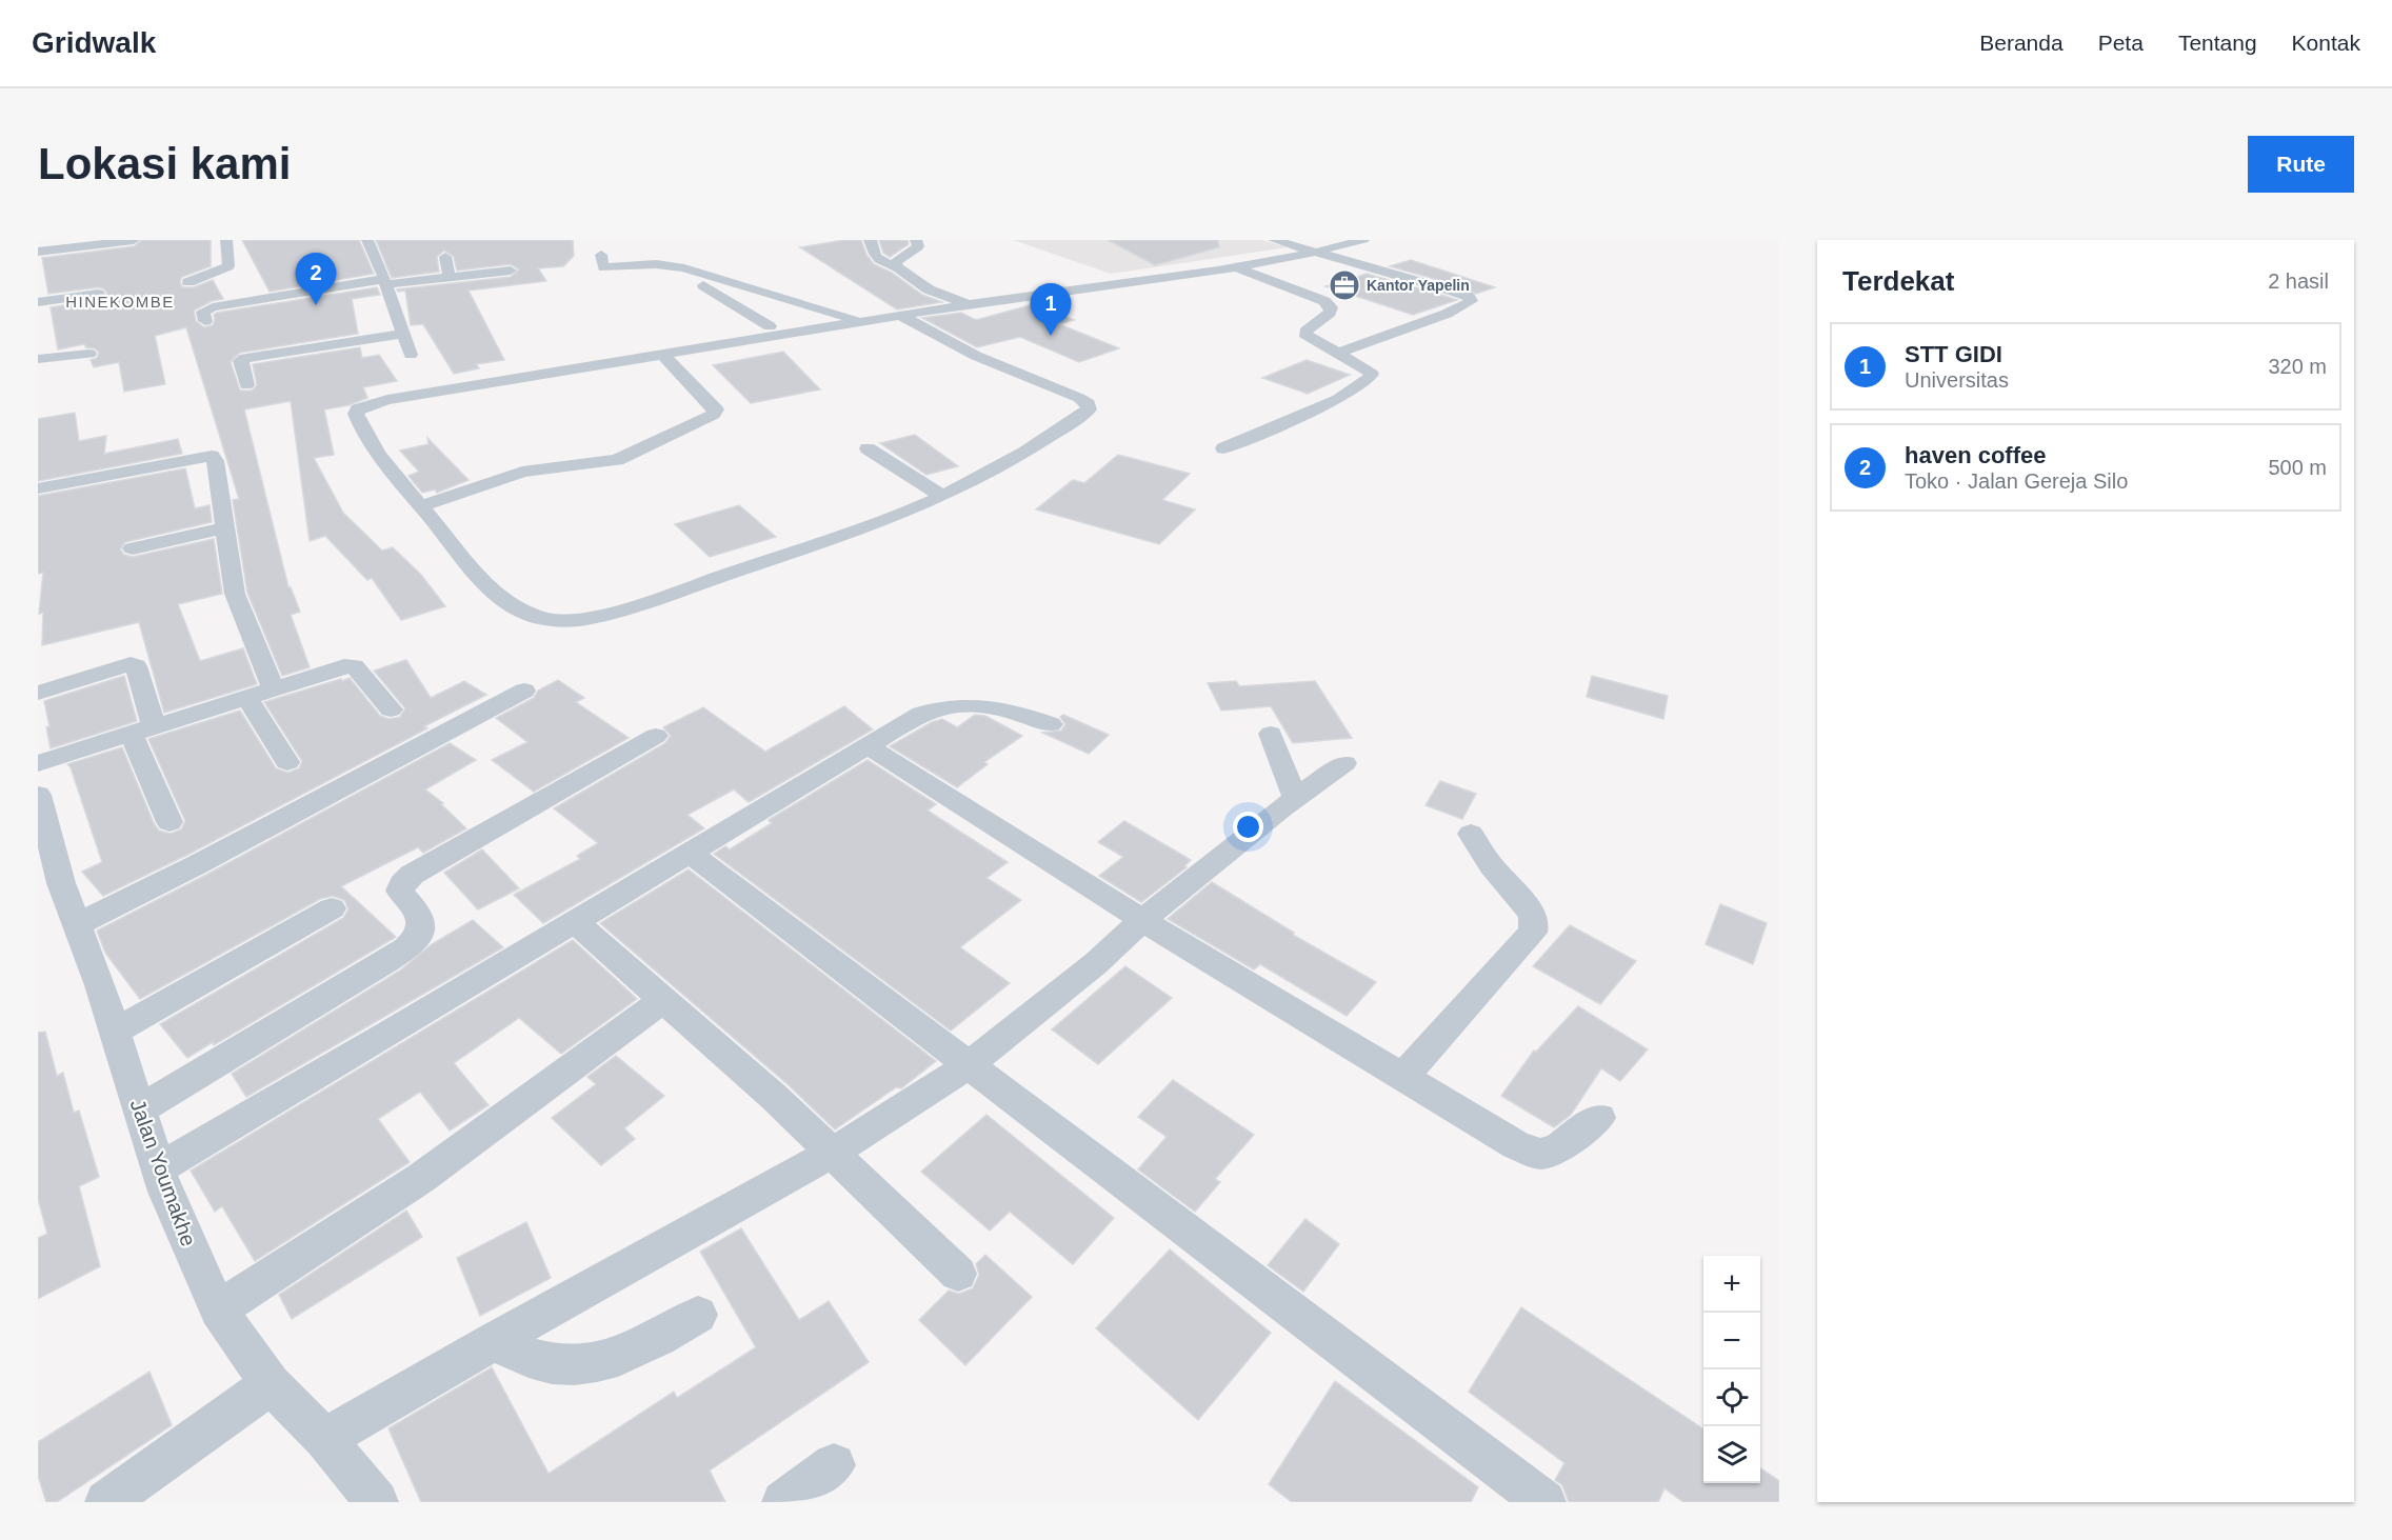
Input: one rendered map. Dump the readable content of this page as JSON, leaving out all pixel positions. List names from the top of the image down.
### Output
{
  "streets": {
    "street": ["Jalan Youmakhe"]
  },
  "districts": ["HINEKOMBE"],
  "places": {
    "office": ["Kantor Yapelin"]
  },
  "page": {
    "header": "Gridwalk",
    "nav": [
      "Beranda",
      "Peta",
      "Tentang",
      "Kontak"
    ],
    "buttons": "Rute",
    "title": "Lokasi kami",
    "heading": ["Terdekat", "2 hasil"],
    "pins": ["2", "1"],
    "list": [
      {
        "mark": "1",
        "name": "STT GIDI",
        "note": "Universitas",
        "value": "320 m"
      },
      {
        "mark": "2",
        "name": "haven coffee",
        "note": "Toko · Jalan Gereja Silo",
        "value": "500 m"
      }
    ],
    "map_buttons": ["+", "−"]
  }
}
